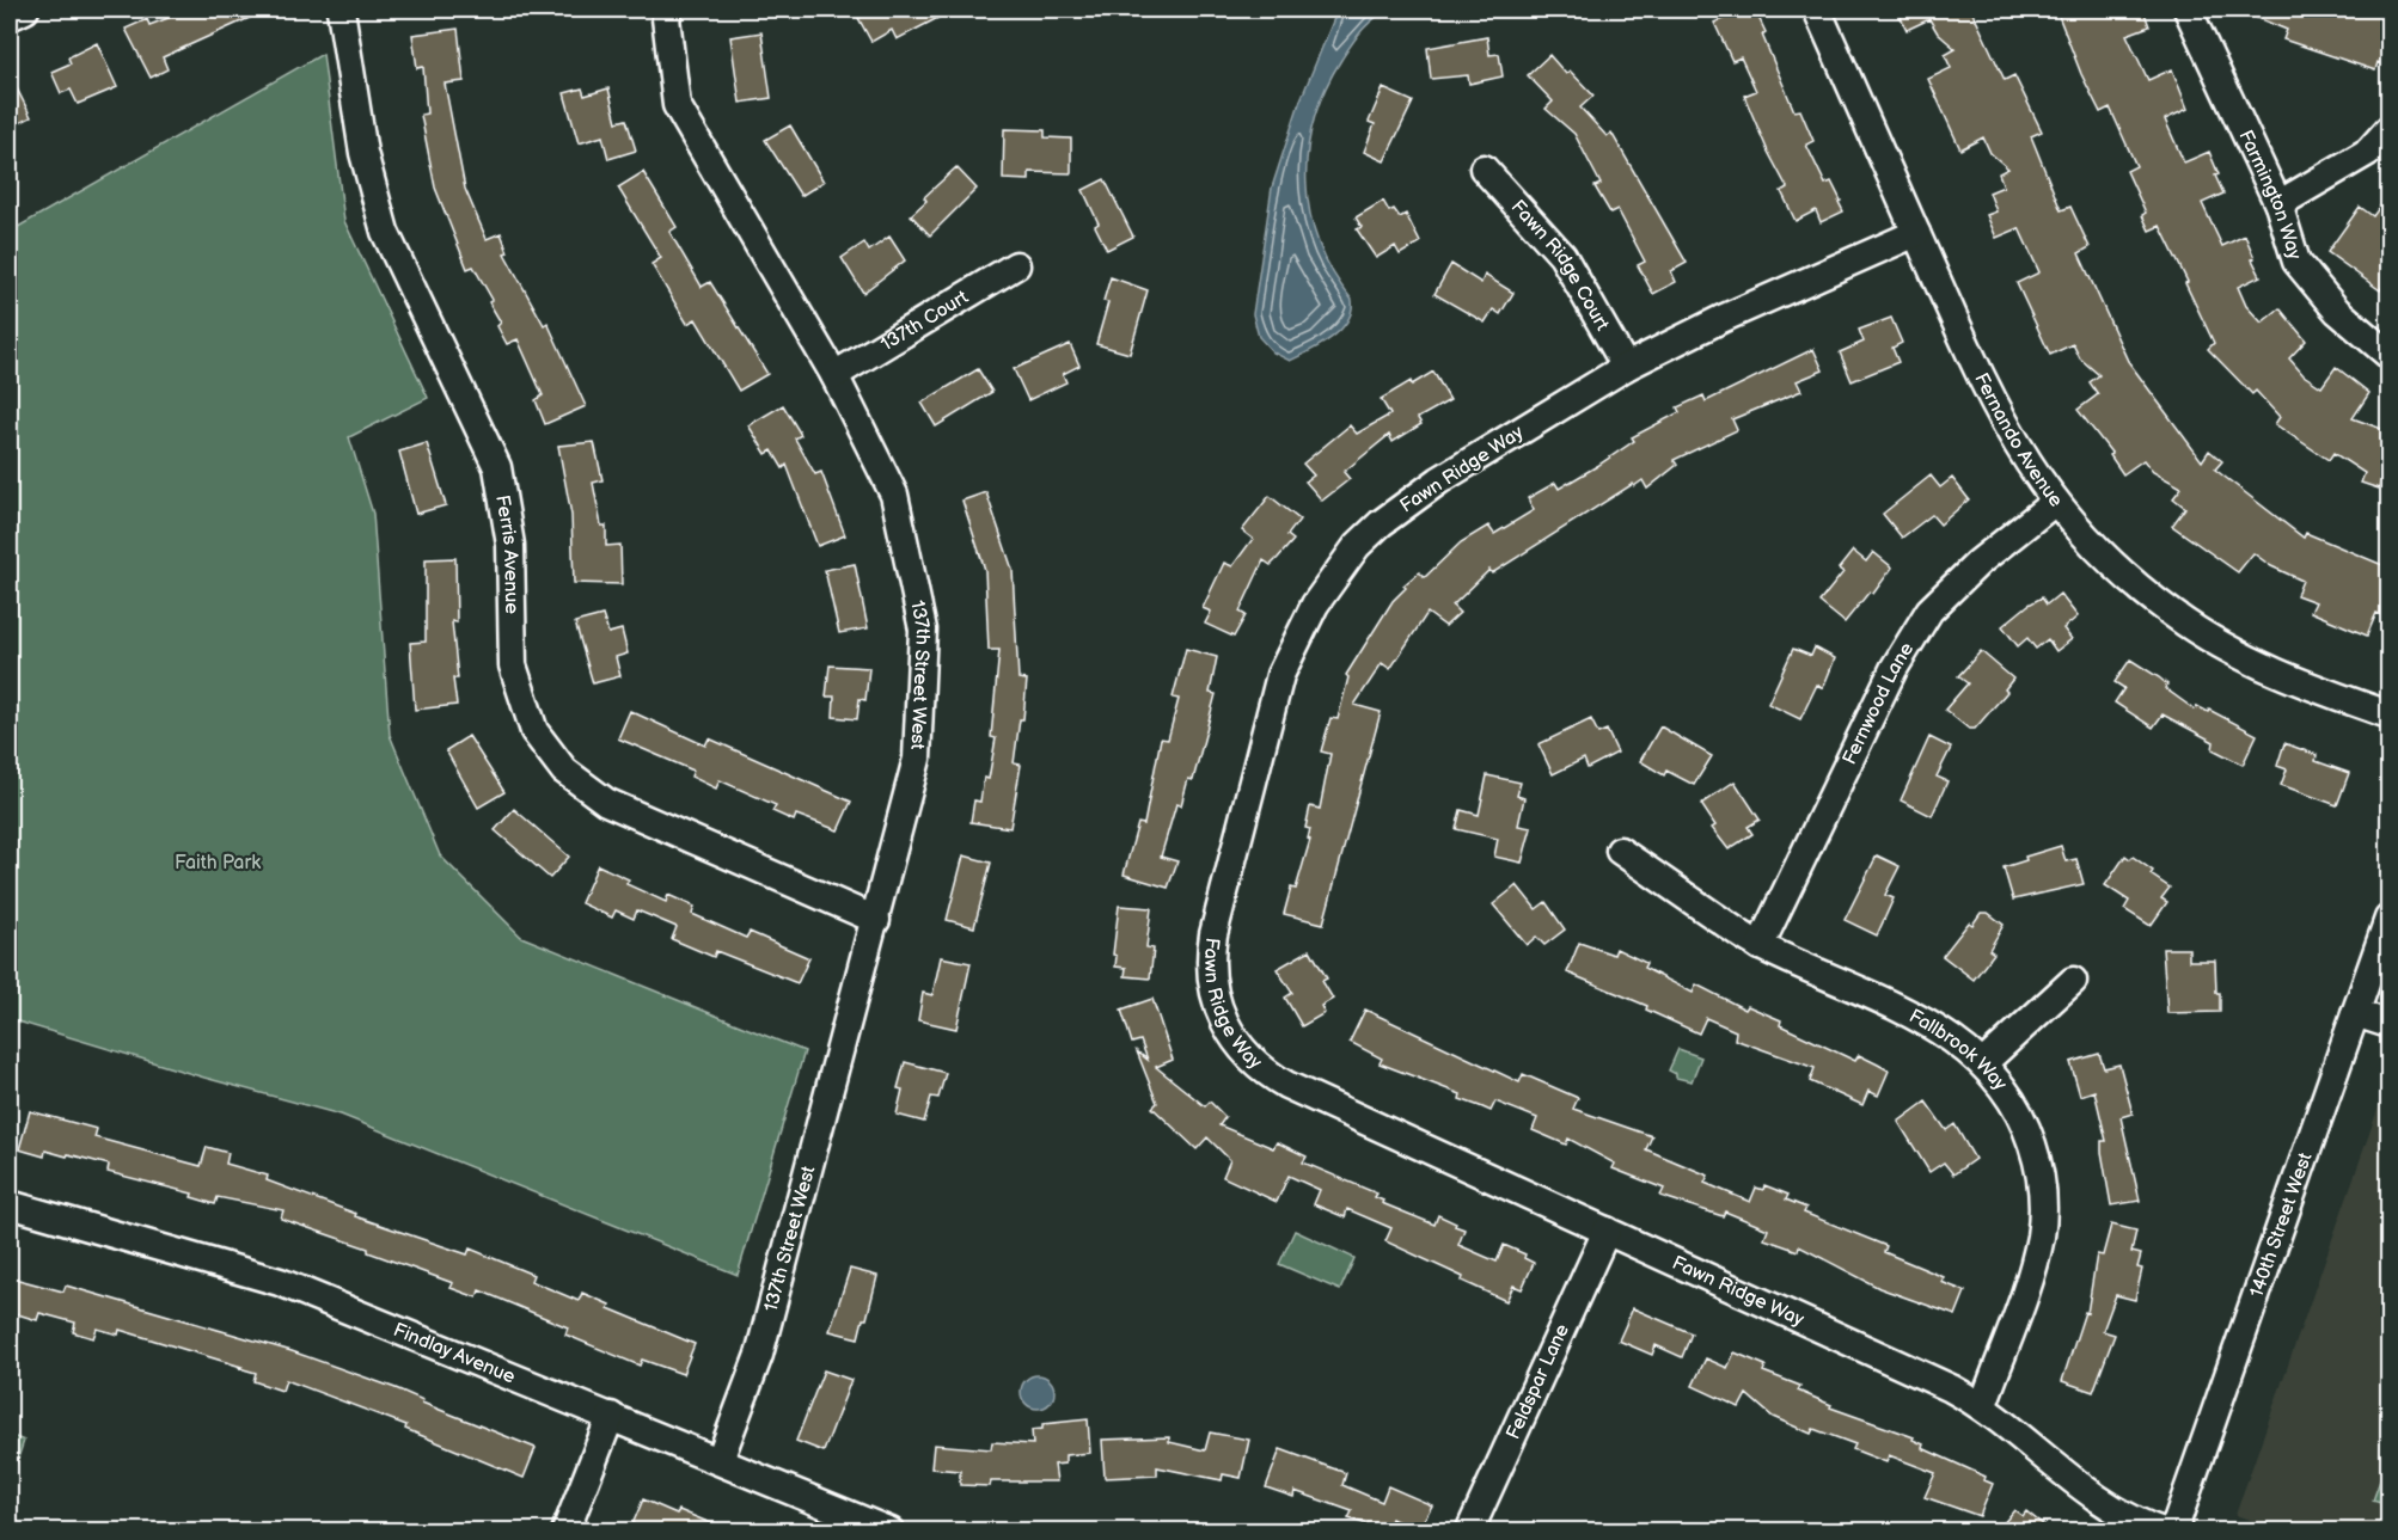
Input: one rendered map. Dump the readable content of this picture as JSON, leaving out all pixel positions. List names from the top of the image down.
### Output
{
  "streets": {
    "street": [
      "Farmington Way",
      "Fawn Ridge Court",
      "137th Court",
      "Fernando Avenue",
      "Fawn Ridge Way",
      "Ferris Avenue",
      "137th Street West",
      "Fernwood Lane",
      "Fallbrook Way",
      "140th Street West",
      "Findlay Avenue",
      "Feldspar Lane"
    ]
  },
  "crossings": [
    ["Fawn Ridge Court", "Fawn Ridge Way"],
    ["137th Court", "137th Street West"],
    ["Fernando Avenue", "Fawn Ridge Way"],
    ["Fernando Avenue", "Fernwood Lane"],
    ["Fawn Ridge Way", "Fallbrook Way"],
    ["Fawn Ridge Way", "Feldspar Lane"],
    ["Ferris Avenue", "137th Street West"],
    ["137th Street West", "Findlay Avenue"],
    ["Fernwood Lane", "Fallbrook Way"]
  ],
  "parks": ["Faith Park"]
}
